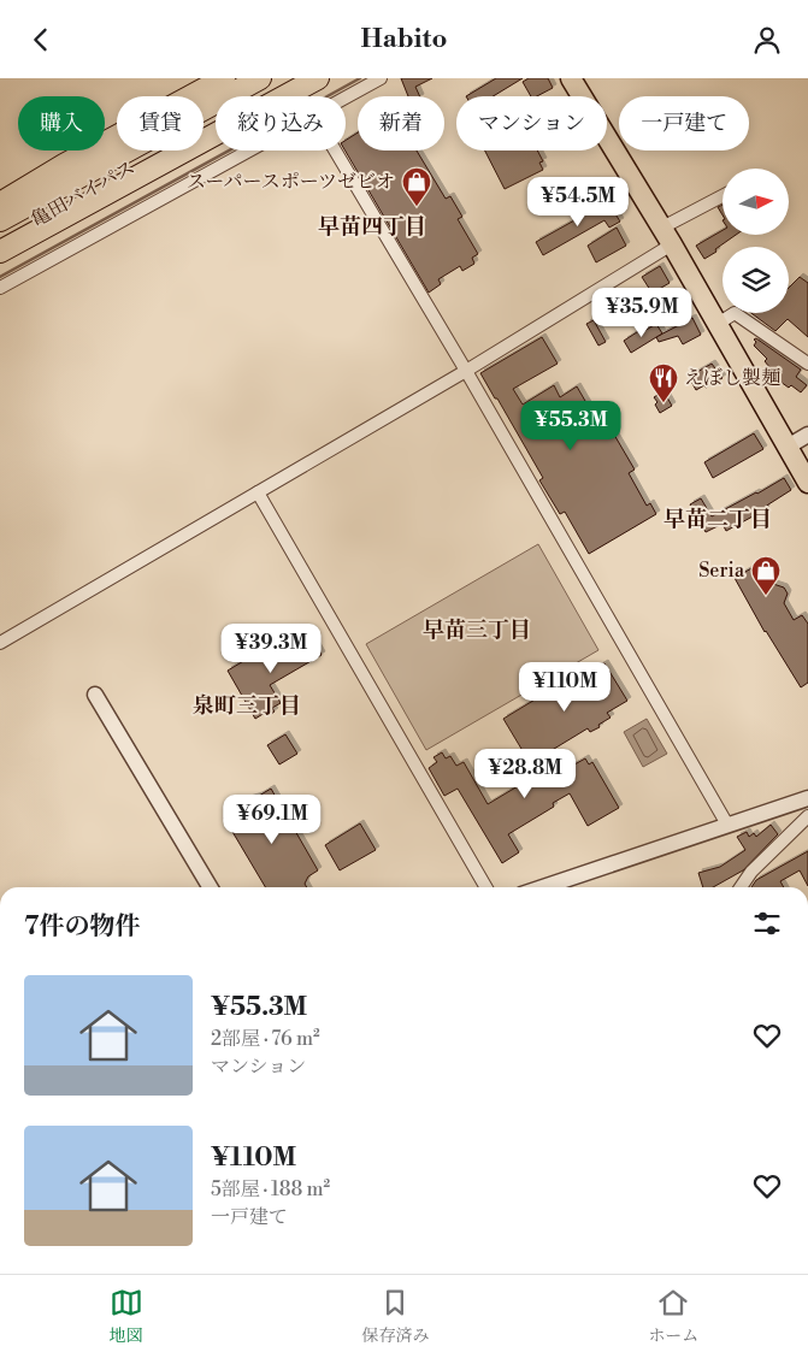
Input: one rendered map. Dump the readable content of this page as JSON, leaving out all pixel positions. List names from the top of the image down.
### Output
{
  "streets": {
    "highway": ["亀田バイパス"]
  },
  "districts": [
    "早苗四丁目",
    "早苗二丁目",
    "早苗三丁目",
    "泉町三丁目"
  ],
  "places": {
    "shop": ["スーパースポーツゼビオ", "Seria"],
    "restaurant": ["えぼし製麺"]
  },
  "north": "right",
  "page": {
    "header": "Habito",
    "chip": [
      "購入",
      "賃貸",
      "絞り込み",
      "新着",
      "マンション",
      "一戸建て"
    ],
    "price": [
      "¥54.5M",
      "¥35.9M",
      "¥55.3M",
      "¥39.3M",
      "¥110M",
      "¥28.8M",
      "¥69.1M"
    ],
    "heading": "7件の物件",
    "list": [
      {
        "name": "¥55.3M",
        "note": "2部屋 · 76 m² · マンション"
      },
      {
        "name": "¥110M",
        "note": "5部屋 · 188 m² · 一戸建て"
      }
    ],
    "tabs": ["地図", "保存済み", "ホーム"]
  }
}
